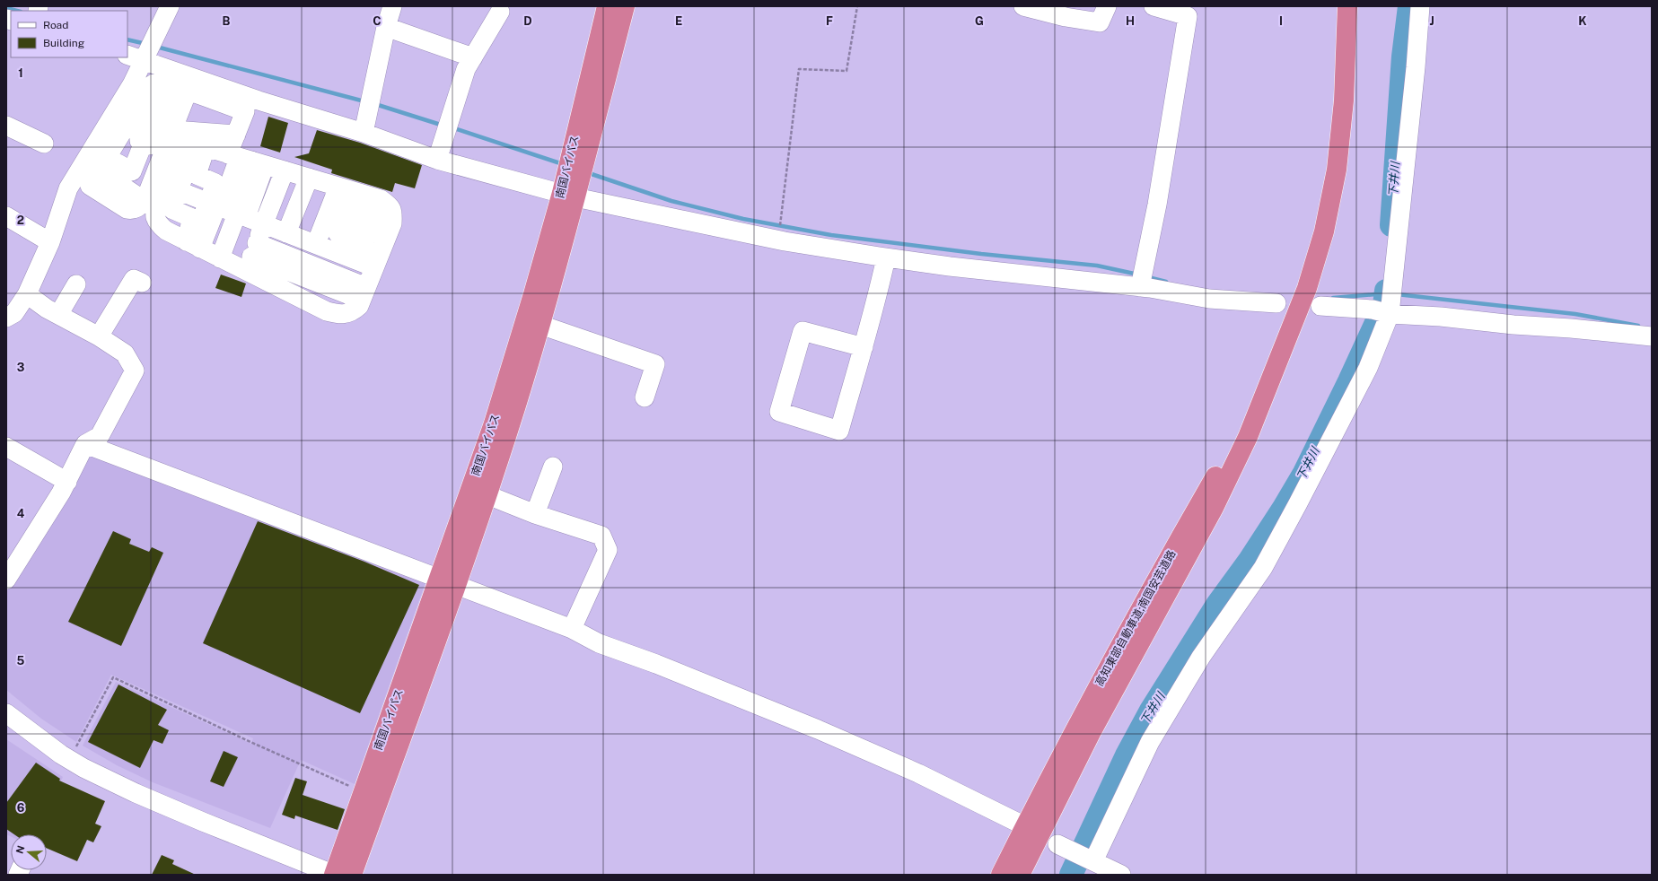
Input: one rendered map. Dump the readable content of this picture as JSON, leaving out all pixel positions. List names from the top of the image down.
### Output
{
  "streets": {
    "highway": ["南国バイパス", "高知東部自動車道;南国安芸道路"]
  },
  "water": ["下井川"],
  "legend": ["Road", "Building"],
  "north": "left",
  "grid": {
    "columns": [
      "B",
      "C",
      "D",
      "E",
      "F",
      "G",
      "H",
      "I",
      "J",
      "K"
    ],
    "rows": [
      "1",
      "2",
      "3",
      "4",
      "5",
      "6"
    ]
  }
}
